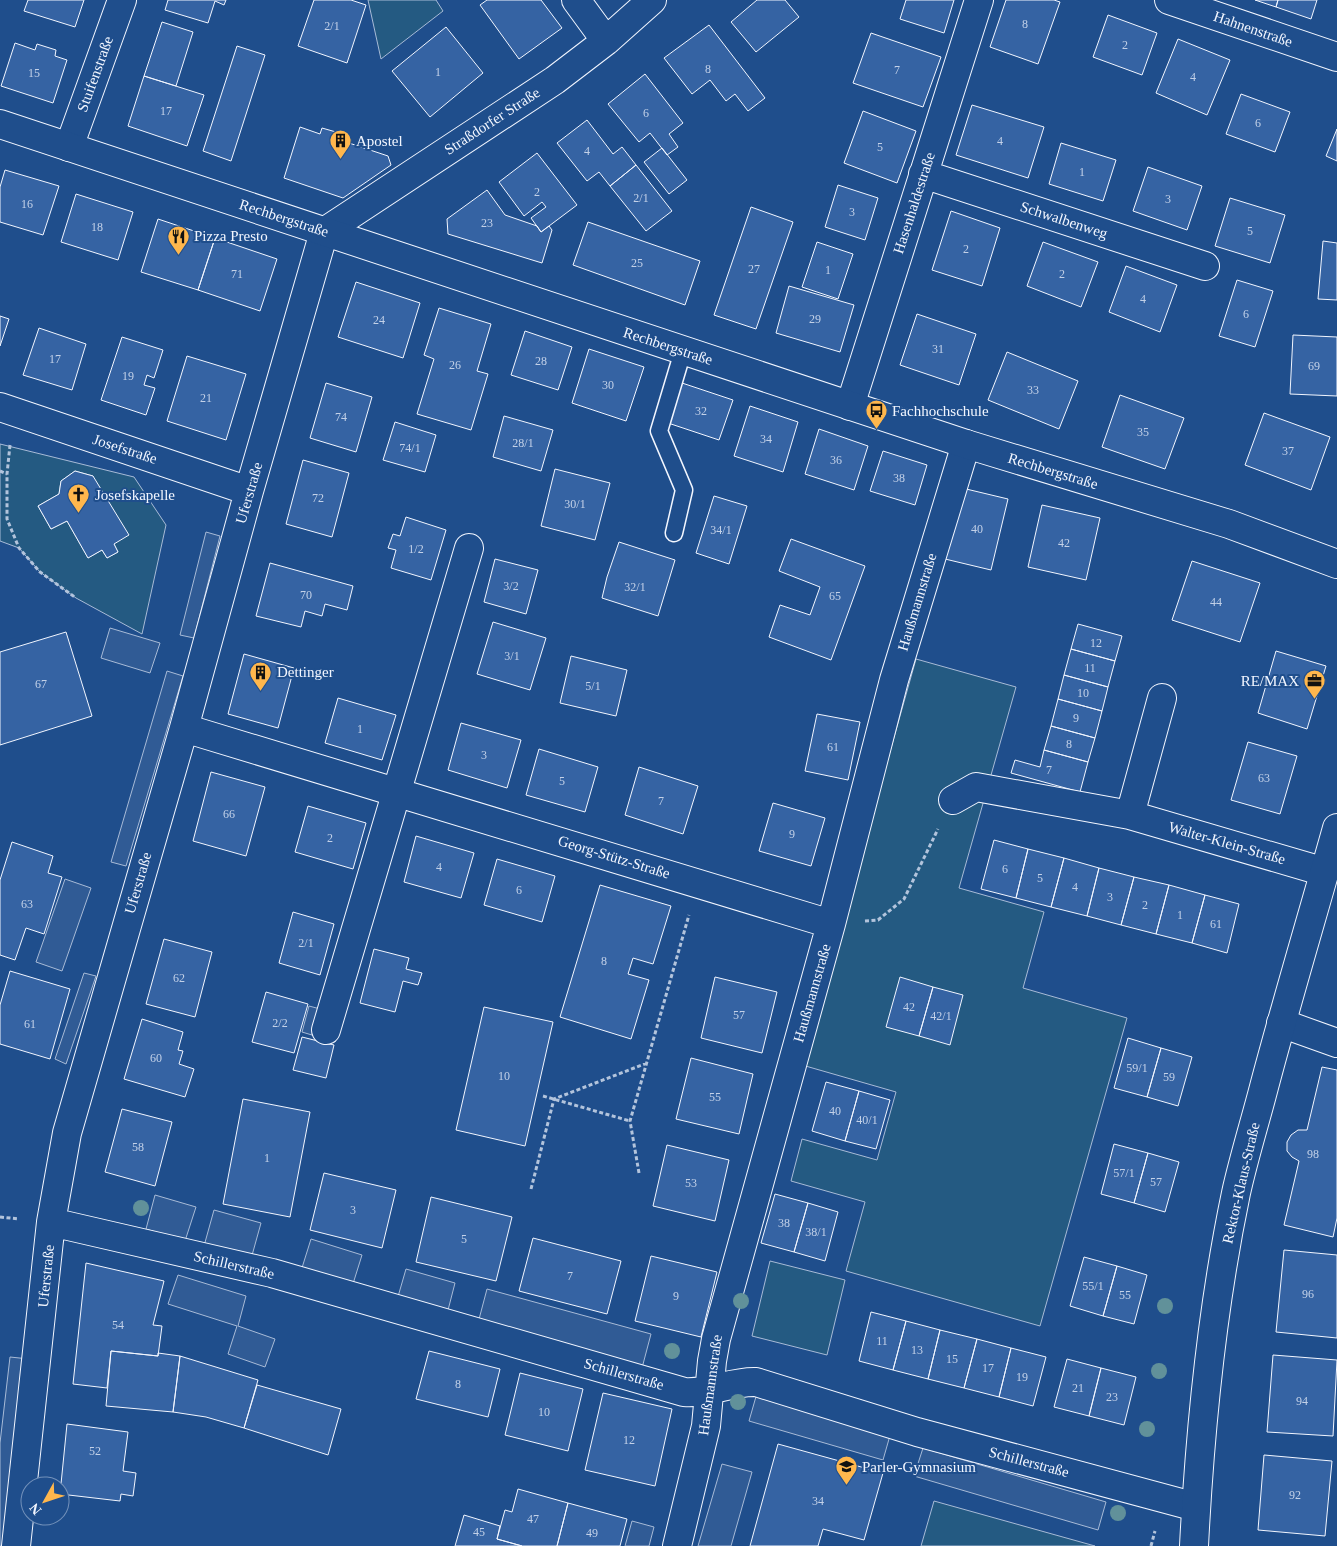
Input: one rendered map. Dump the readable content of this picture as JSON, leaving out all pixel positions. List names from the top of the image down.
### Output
{
  "streets": {
    "street": [
      "Hahnenstraße",
      "Stuifenstraße",
      "Straßdorfer Straße",
      "Hasenhaldestraße",
      "Rechbergstraße",
      "Schwalbenweg",
      "Josefstraße",
      "Uferstraße",
      "Haußmannstraße",
      "Walter-Klein-Straße",
      "Georg-Stütz-Straße",
      "Rektor-Klaus-Straße",
      "Schillerstraße"
    ]
  },
  "crossings": [
    ["Stuifenstraße", "Rechbergstraße"],
    ["Straßdorfer Straße", "Rechbergstraße"],
    ["Straßdorfer Straße", "Uferstraße"],
    ["Hasenhaldestraße", "Rechbergstraße"],
    ["Hasenhaldestraße", "Schwalbenweg"],
    ["Rechbergstraße", "Uferstraße"],
    ["Rechbergstraße", "Haußmannstraße"],
    ["Josefstraße", "Uferstraße"],
    ["Uferstraße", "Georg-Stütz-Straße"],
    ["Uferstraße", "Schillerstraße"],
    ["Haußmannstraße", "Georg-Stütz-Straße"],
    ["Haußmannstraße", "Schillerstraße"],
    ["Walter-Klein-Straße", "Rektor-Klaus-Straße"],
    ["Rektor-Klaus-Straße", "Schillerstraße"]
  ],
  "places": {
    "building": ["Apostel", "Dettinger"],
    "restaurant": ["Pizza Presto"],
    "bus stop": ["Fachhochschule"],
    "church": ["Josefskapelle"],
    "office": ["RE/MAX"],
    "school or university": ["Parler-Gymnasium"]
  },
  "house_numbers": [
    "8",
    "2/1",
    "2",
    "8",
    "7",
    "1",
    "15",
    "4",
    "17",
    "6",
    "6",
    "4",
    "5",
    "4",
    "1",
    "2",
    "2/1",
    "3",
    "16",
    "3",
    "23",
    "18",
    "5",
    "2",
    "25",
    "27",
    "1",
    "71",
    "2",
    "4",
    "6",
    "29",
    "24",
    "31",
    "17",
    "28",
    "26",
    "69",
    "19",
    "30",
    "33",
    "21",
    "32",
    "74",
    "35",
    "34",
    "28/1",
    "74/1",
    "37",
    "36",
    "38",
    "72",
    "30/1",
    "40",
    "34/1",
    "42",
    "1/2",
    "3/2",
    "32/1",
    "70",
    "65",
    "44",
    "12",
    "3/1",
    "11",
    "67",
    "5/1",
    "10",
    "9",
    "1",
    "8",
    "61",
    "3",
    "7",
    "63",
    "5",
    "7",
    "66",
    "9",
    "2",
    "4",
    "6",
    "5",
    "4",
    "6",
    "3",
    "63",
    "2",
    "1",
    "61",
    "2/1",
    "8",
    "62",
    "42",
    "57",
    "42/1",
    "2/2",
    "61",
    "60",
    "59/1",
    "10",
    "59",
    "55",
    "40",
    "40/1",
    "58",
    "98",
    "1",
    "57/1",
    "57",
    "53",
    "3",
    "38",
    "38/1",
    "5",
    "7",
    "55/1",
    "96",
    "55",
    "9",
    "54",
    "11",
    "13",
    "15",
    "17",
    "19",
    "8",
    "21",
    "23",
    "94",
    "10",
    "12",
    "52",
    "92",
    "34",
    "47",
    "45",
    "49"
  ],
  "north": "bottom left"
}
